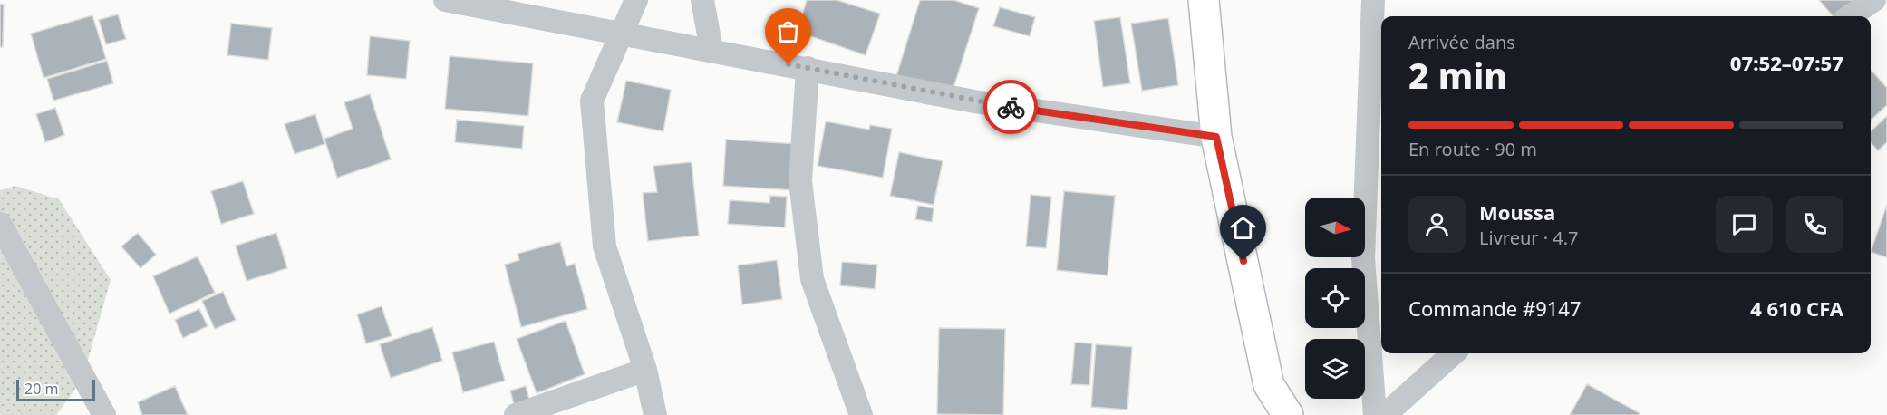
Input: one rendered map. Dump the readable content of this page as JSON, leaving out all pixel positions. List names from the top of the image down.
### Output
{
  "scale_bar": "20 m",
  "north": "right",
  "page": {
    "heading": ["2 min", "Arrivée dans", "07:52–07:57"],
    "panel": [
      "Moussa",
      "Livreur · 4.7",
      "Commande #9147",
      "4 610 CFA"
    ],
    "bar": "En route · 90 m",
    "scale": "20 m"
  }
}
